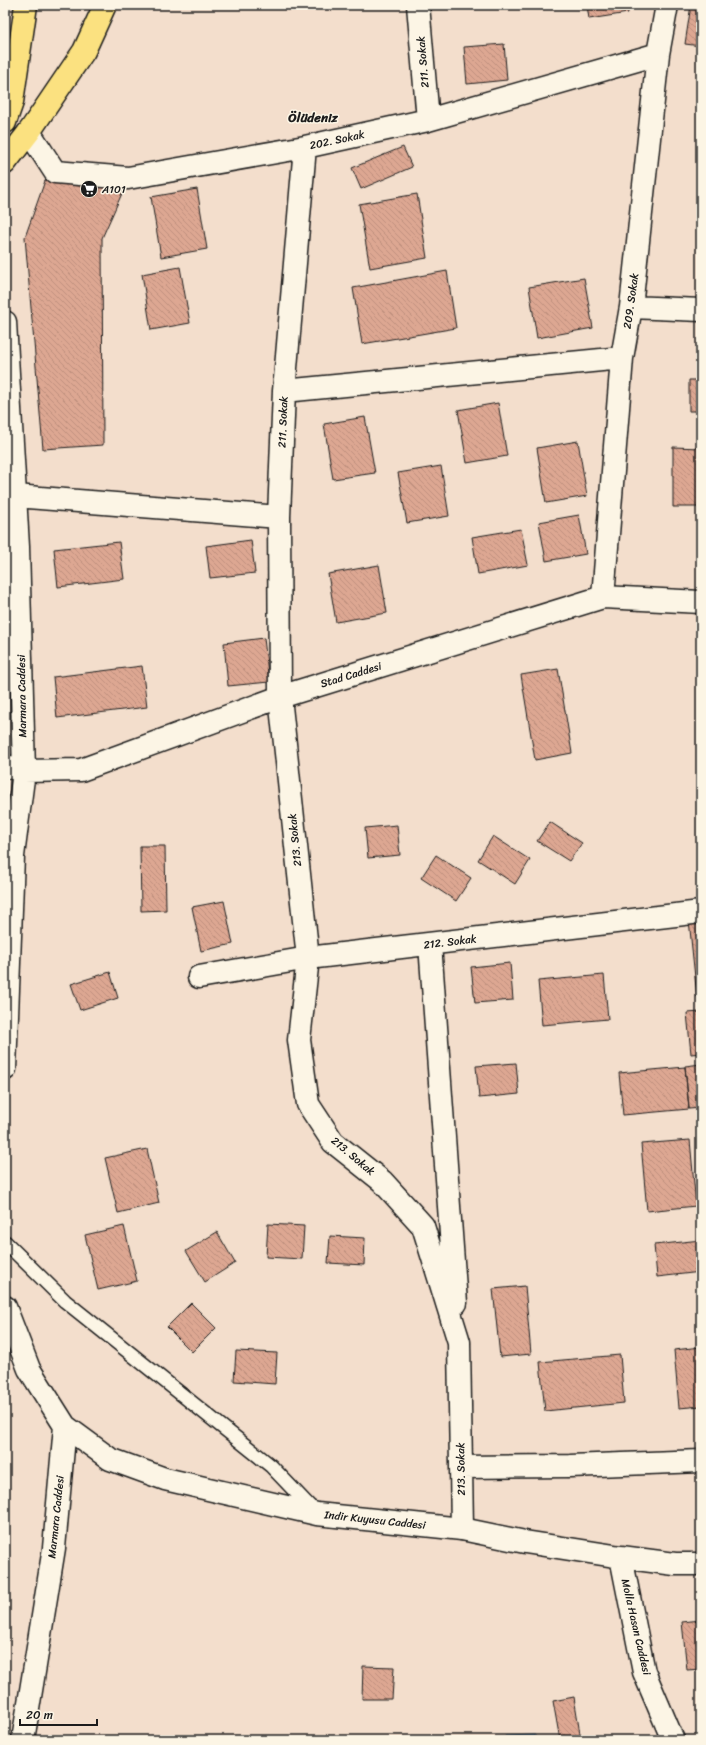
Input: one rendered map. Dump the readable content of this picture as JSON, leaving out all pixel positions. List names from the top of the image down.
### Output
{
  "streets": {
    "street": [
      "211. Sokak",
      "202. Sokak",
      "209. Sokak",
      "Stad Caddesi",
      "Marmara Caddesi",
      "213. Sokak",
      "212. Sokak",
      "Indir Kuyusu Caddesi",
      "Molla Hasan Caddesi"
    ]
  },
  "crossings": [
    ["211. Sokak", "202. Sokak"],
    ["211. Sokak", "Stad Caddesi"],
    ["211. Sokak", "213. Sokak"],
    ["202. Sokak", "209. Sokak"],
    ["209. Sokak", "Stad Caddesi"],
    ["Stad Caddesi", "Marmara Caddesi"],
    ["Stad Caddesi", "213. Sokak"],
    ["Marmara Caddesi", "Indir Kuyusu Caddesi"],
    ["213. Sokak", "212. Sokak"],
    ["213. Sokak", "Indir Kuyusu Caddesi"],
    ["Indir Kuyusu Caddesi", "Molla Hasan Caddesi"]
  ],
  "districts": ["Ölüdeniz"],
  "places": {
    "supermarket": ["A101"]
  },
  "scale_bar": "20 m"
}
